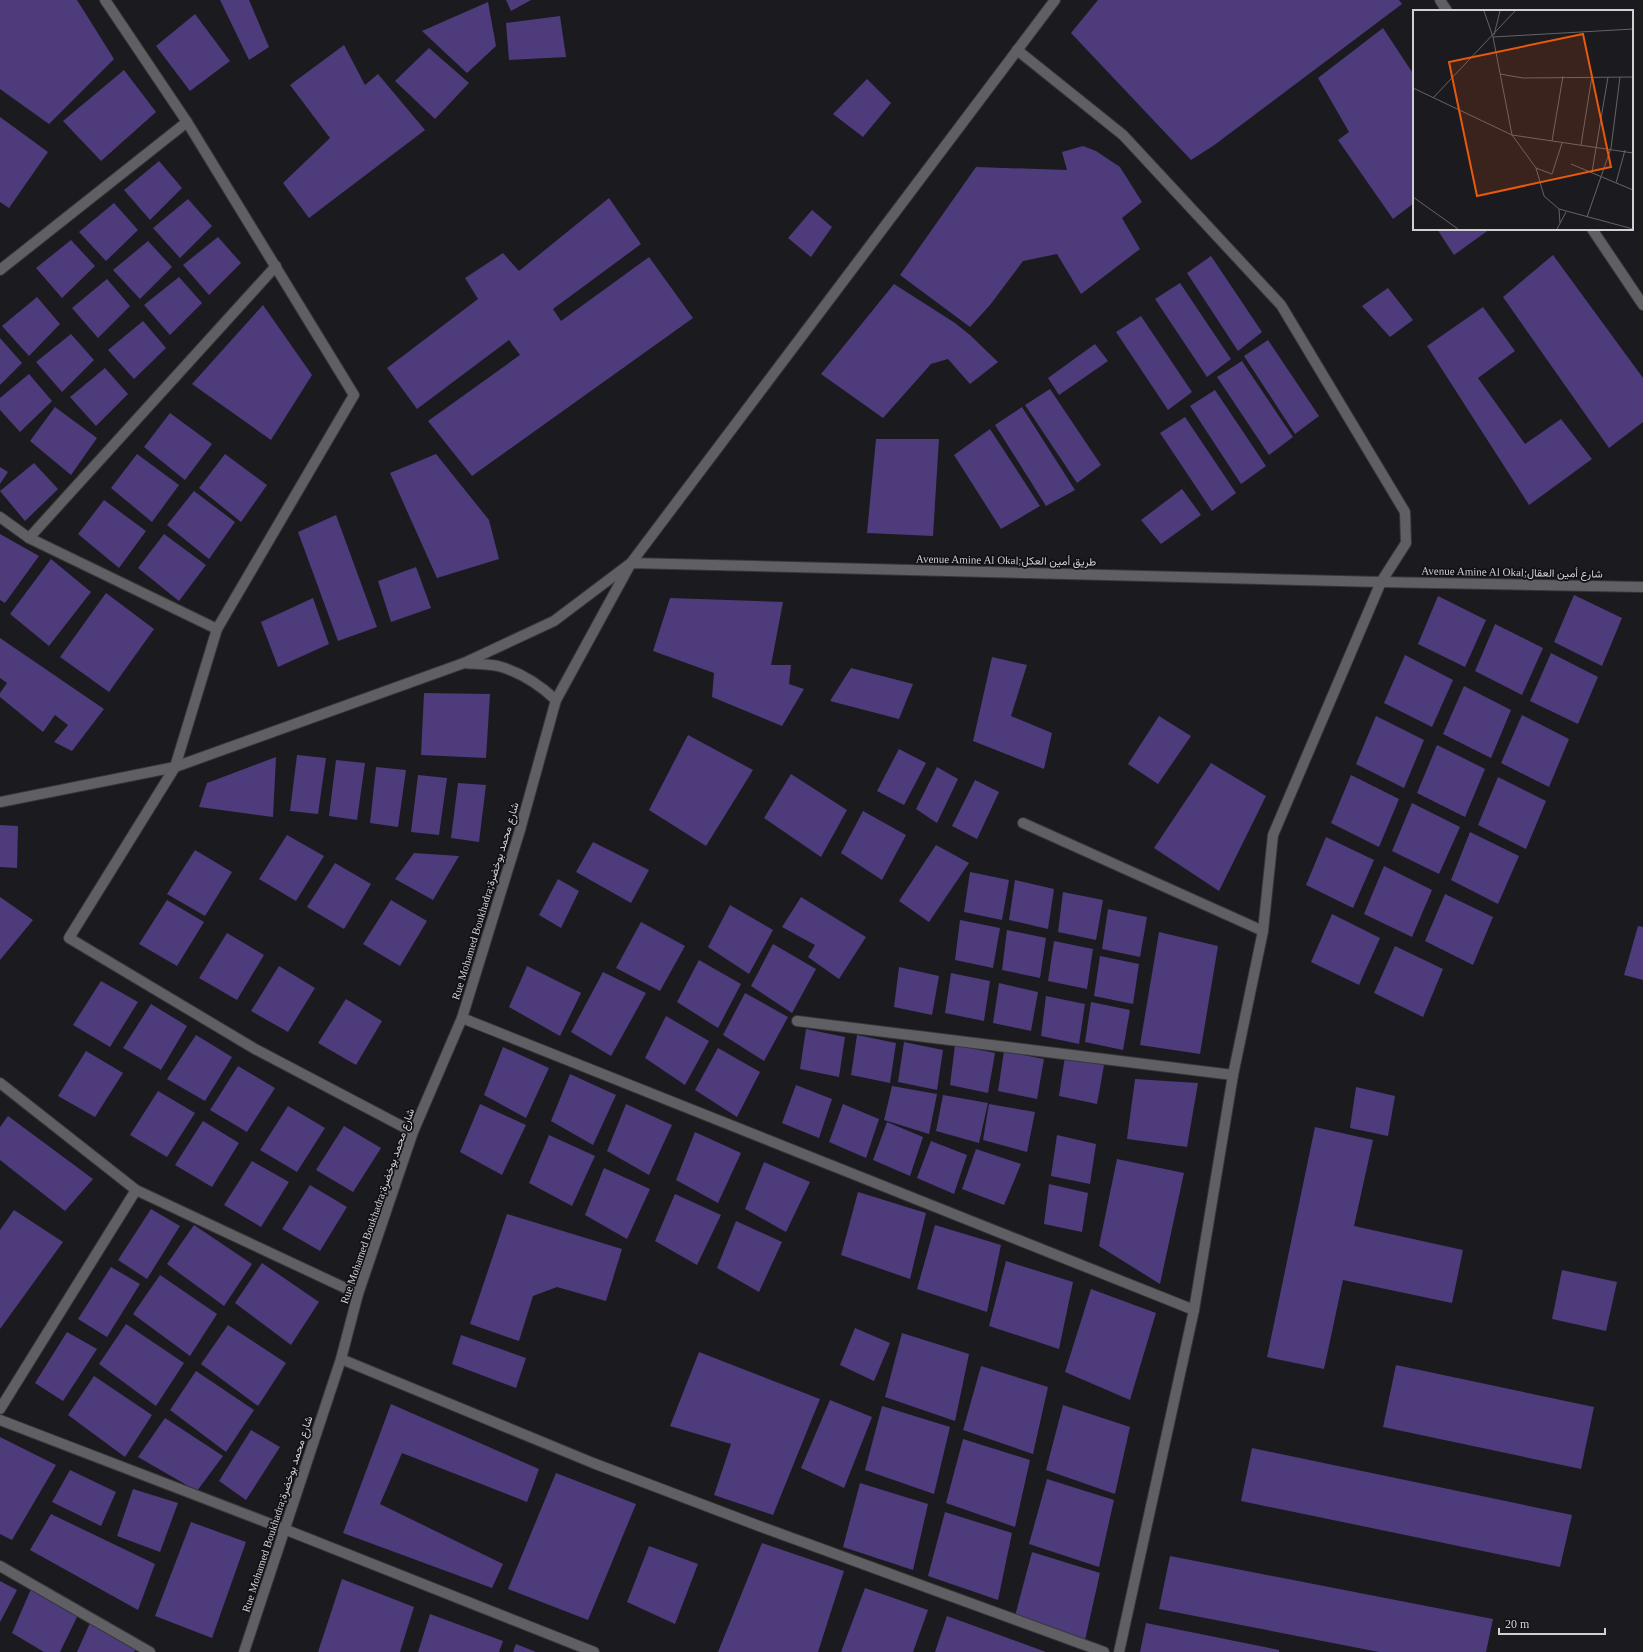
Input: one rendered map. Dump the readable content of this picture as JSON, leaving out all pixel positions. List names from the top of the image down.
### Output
{
  "streets": {
    "street": ["Avenue Amine Al Okal;طريق أمين العكل", "Avenue Amine Al Okal;شارع أمين العقال", "Rue Mohamed Boukhadra;شارع محمد بوخضرة"]
  },
  "crossings": [
    ["Avenue Amine Al Okal;طريق أمين العكل", "Avenue Amine Al Okal;شارع أمين العقال"],
    ["Avenue Amine Al Okal;طريق أمين العكل", "Rue Mohamed Boukhadra;شارع محمد بوخضرة"]
  ],
  "scale_bar": "20 m"
}
